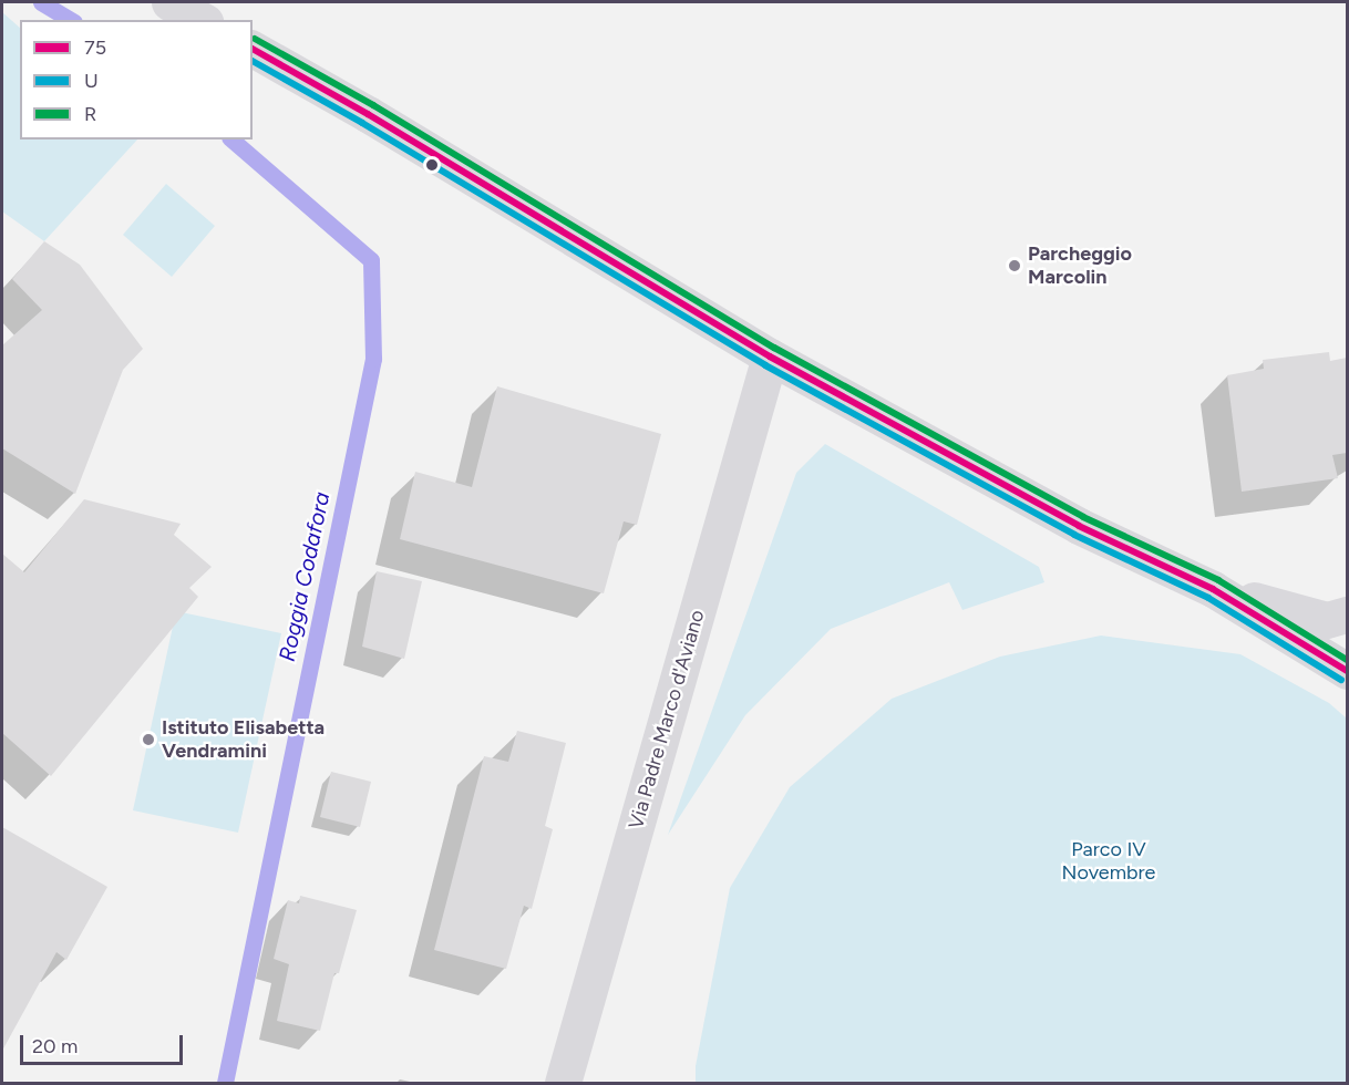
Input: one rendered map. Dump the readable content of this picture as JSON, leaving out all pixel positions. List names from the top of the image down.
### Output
{
  "streets": {
    "street": ["Via Padre Marco d'Aviano"]
  },
  "water": ["Roggia Codafora"],
  "parks": ["Parco IV Novembre"],
  "places": ["Parcheggio Marcolin", "Istituto Elisabetta Vendramini"],
  "lines": ["transit line R", "transit line 75", "transit line U"],
  "legend": ["75", "U", "R"],
  "scale_bar": "20 m"
}
